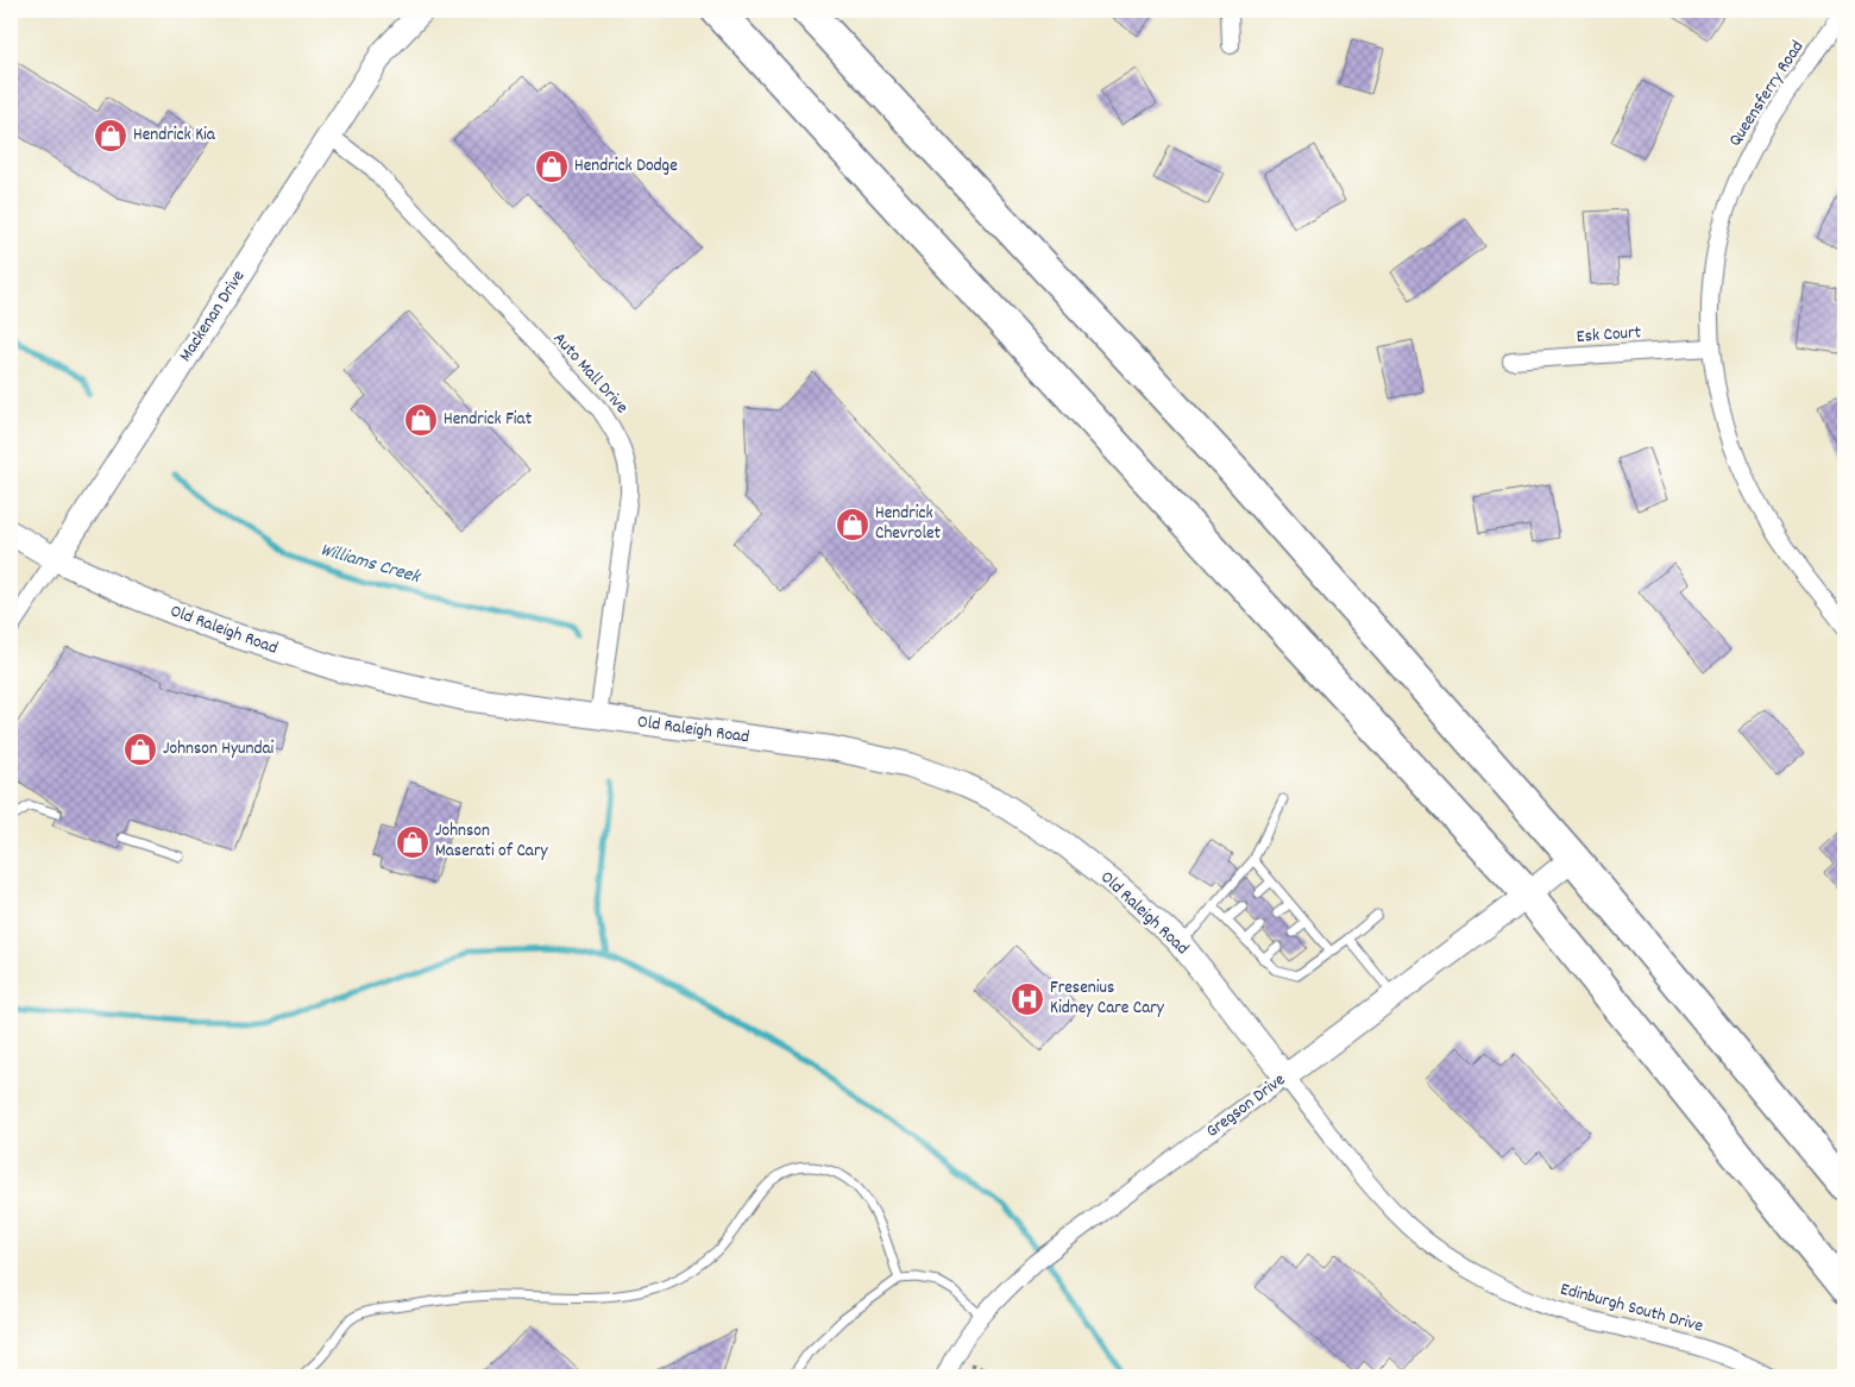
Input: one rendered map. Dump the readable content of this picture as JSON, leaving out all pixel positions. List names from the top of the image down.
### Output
{
  "streets": {
    "street": [
      "Queensferry Road",
      "Mackenan Drive",
      "Esk Court",
      "Auto Mall Drive",
      "Old Raleigh Road",
      "Gregson Drive",
      "Edinburgh South Drive"
    ]
  },
  "crossings": [
    ["Queensferry Road", "Esk Court"],
    ["Mackenan Drive", "Auto Mall Drive"],
    ["Mackenan Drive", "Old Raleigh Road"],
    ["Auto Mall Drive", "Old Raleigh Road"],
    ["Old Raleigh Road", "Gregson Drive"],
    ["Old Raleigh Road", "Edinburgh South Drive"],
    ["Gregson Drive", "Edinburgh South Drive"]
  ],
  "water": ["Williams Creek"],
  "places": {
    "shop": [
      "Hendrick Kia",
      "Hendrick Dodge",
      "Hendrick Fiat",
      "Hendrick Chevrolet",
      "Johnson Hyundai",
      "Johnson Maserati of Cary"
    ],
    "hospital": ["Fresenius Kidney Care Cary"]
  }
}
